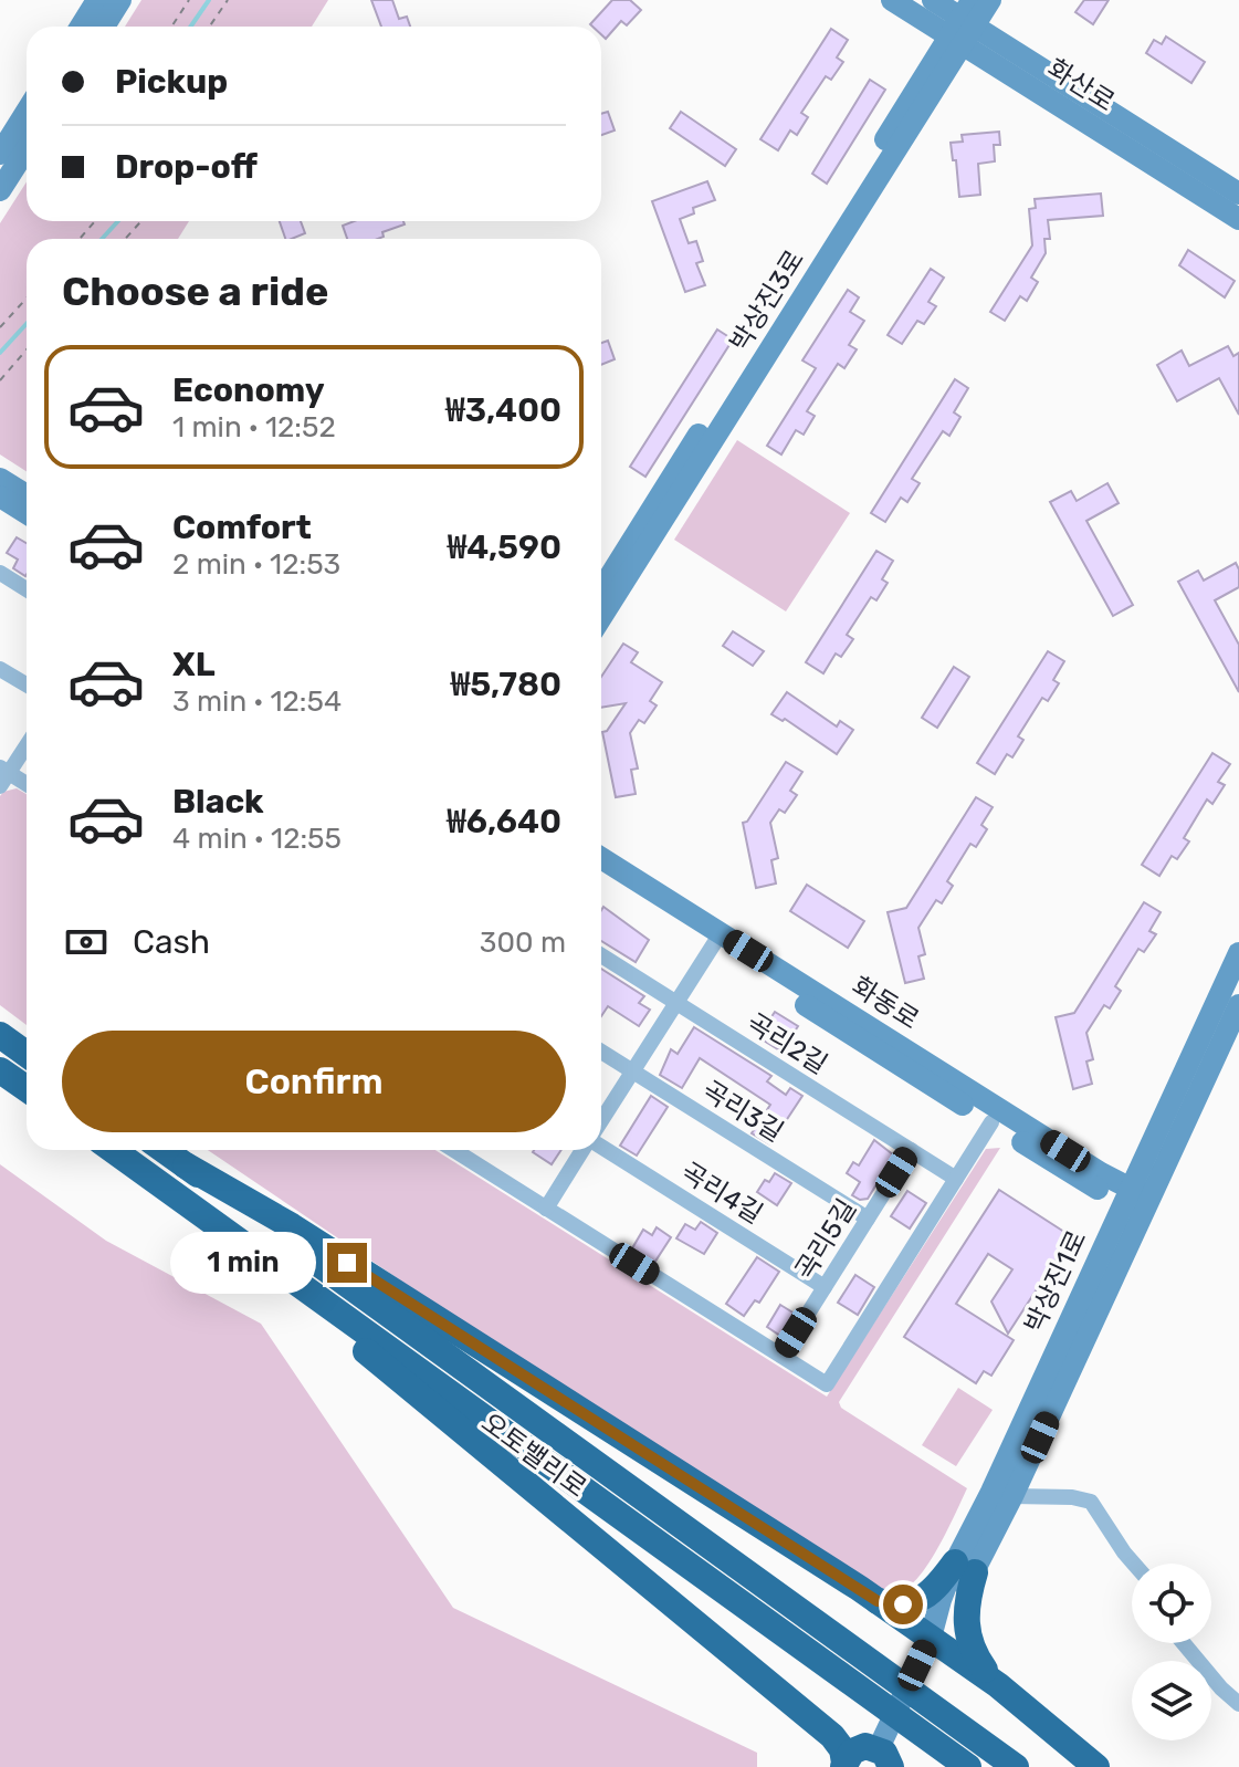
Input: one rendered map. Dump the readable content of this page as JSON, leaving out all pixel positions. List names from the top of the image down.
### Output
{
  "streets": {
    "highway": ["오토밸리로"],
    "street": [
      "화산로",
      "박상진3로",
      "화동로",
      "곡리2길",
      "곡리3길",
      "곡리4길",
      "곡리5길",
      "박상진1로"
    ]
  },
  "crossings": [
    ["화산로", "박상진3로"],
    ["화동로", "박상진1로"],
    ["곡리2길", "곡리5길"],
    ["곡리3길", "곡리5길"],
    ["곡리4길", "곡리5길"]
  ],
  "page": {
    "banner": ["Pickup", "Drop-off"],
    "heading": "Choose a ride",
    "list": [
      {
        "name": "Economy",
        "note": "1 min · 12:52",
        "value": "₩3,400"
      },
      {
        "name": "Comfort",
        "note": "2 min · 12:53",
        "value": "₩4,590"
      },
      {
        "name": "XL",
        "note": "3 min · 12:54",
        "value": "₩5,780"
      },
      {
        "name": "Black",
        "note": "4 min · 12:55",
        "value": "₩6,640"
      }
    ],
    "pay": ["Cash", "300 m"],
    "buttons": "Confirm",
    "bubble": "1 min"
  }
}
